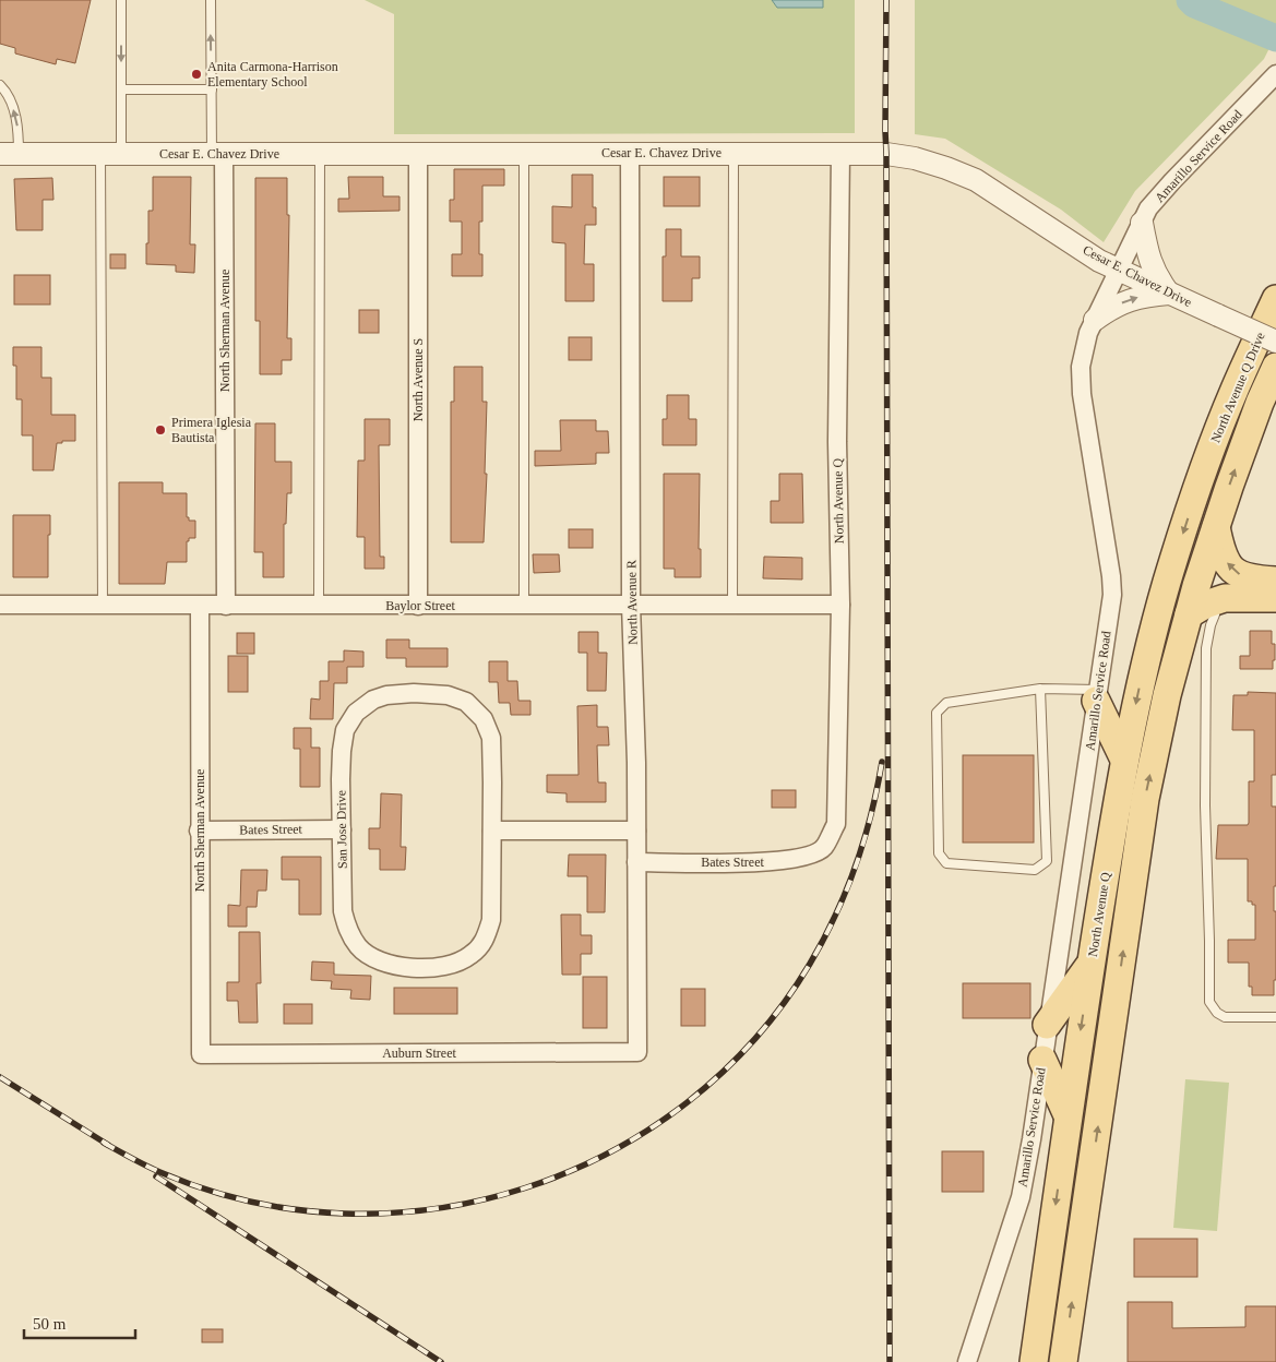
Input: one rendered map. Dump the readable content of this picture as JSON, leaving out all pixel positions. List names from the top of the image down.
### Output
{
  "streets": {
    "main road": ["North Avenue Q Drive", "North Avenue Q"],
    "street": [
      "Cesar E. Chavez Drive",
      "Amarillo Service Road",
      "North Sherman Avenue",
      "North Avenue S",
      "North Avenue R",
      "Baylor Street",
      "Bates Street",
      "San Jose Drive",
      "Auburn Street"
    ]
  },
  "crossings": [
    ["Cesar E. Chavez Drive", "Amarillo Service Road"],
    ["Cesar E. Chavez Drive", "North Sherman Avenue"],
    ["Cesar E. Chavez Drive", "North Avenue S"],
    ["Cesar E. Chavez Drive", "North Avenue Q"],
    ["Cesar E. Chavez Drive", "North Avenue R"],
    ["North Sherman Avenue", "Baylor Street"],
    ["North Sherman Avenue", "Bates Street"],
    ["North Sherman Avenue", "Auburn Street"],
    ["North Avenue S", "Baylor Street"],
    ["North Avenue Q Drive", "North Avenue Q"],
    ["North Avenue Q", "Baylor Street"],
    ["North Avenue Q", "Bates Street"],
    ["North Avenue R", "Baylor Street"],
    ["North Avenue R", "Bates Street"],
    ["North Avenue R", "Auburn Street"],
    ["Bates Street", "San Jose Drive"]
  ],
  "one_way": ["North Avenue Q"],
  "places": ["Anita Carmona-Harrison Elementary School", "Primera Iglesia Bautista"],
  "scale_bar": "50 m"
}
